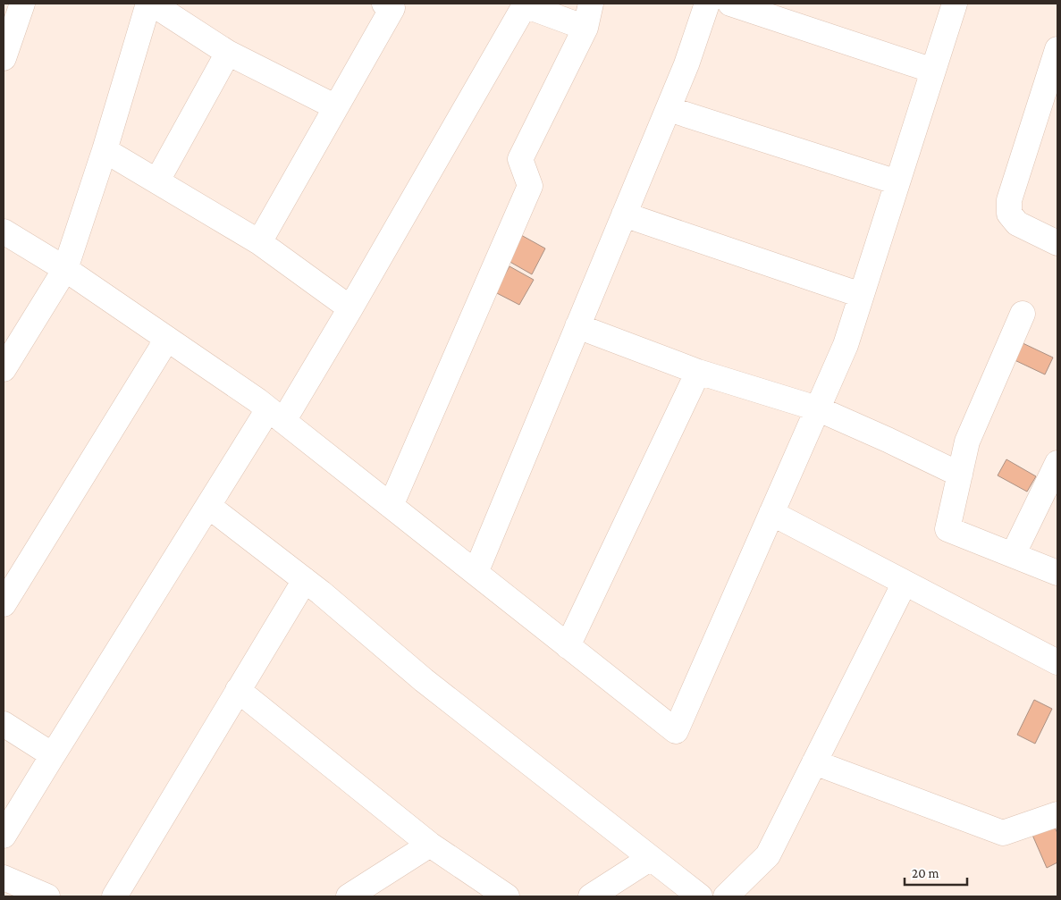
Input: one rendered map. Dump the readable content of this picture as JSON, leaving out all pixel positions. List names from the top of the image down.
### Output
{
  "scale_bar": "20 m"
}
